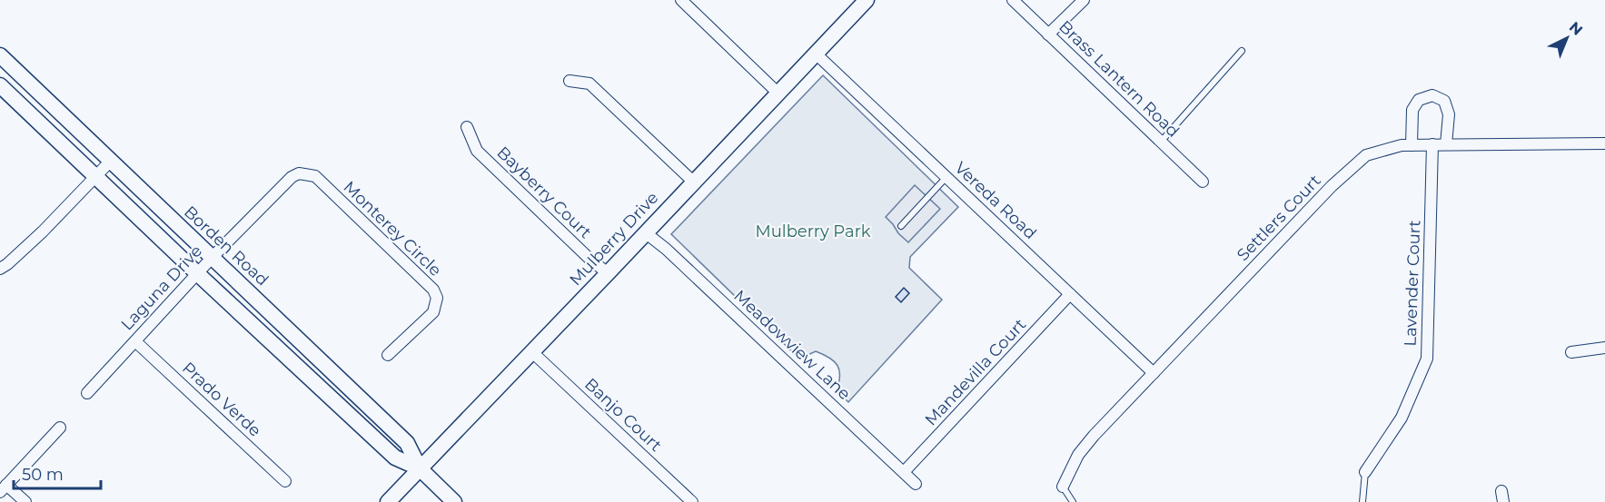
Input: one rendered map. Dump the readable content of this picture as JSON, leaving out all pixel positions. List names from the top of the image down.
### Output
{
  "streets": {
    "main road": ["Mulberry Drive", "Borden Road"],
    "street": [
      "Brass Lantern Road",
      "Bayberry Court",
      "Vereda Road",
      "Settlers Court",
      "Monterey Circle",
      "Lavender Court",
      "Laguna Drive",
      "Meadowview Lane",
      "Mandevilla Court",
      "Prado Verde",
      "Banjo Court"
    ]
  },
  "crossings": [
    ["Bayberry Court", "Mulberry Drive"],
    ["Vereda Road", "Settlers Court"],
    ["Vereda Road", "Mulberry Drive"],
    ["Vereda Road", "Mandevilla Court"],
    ["Settlers Court", "Lavender Court"],
    ["Monterey Circle", "Laguna Drive"],
    ["Mulberry Drive", "Borden Road"],
    ["Mulberry Drive", "Meadowview Lane"],
    ["Mulberry Drive", "Banjo Court"],
    ["Borden Road", "Laguna Drive"],
    ["Laguna Drive", "Prado Verde"],
    ["Meadowview Lane", "Mandevilla Court"]
  ],
  "parks": ["Mulberry Park"],
  "scale_bar": "50 m",
  "north": "top right"
}
